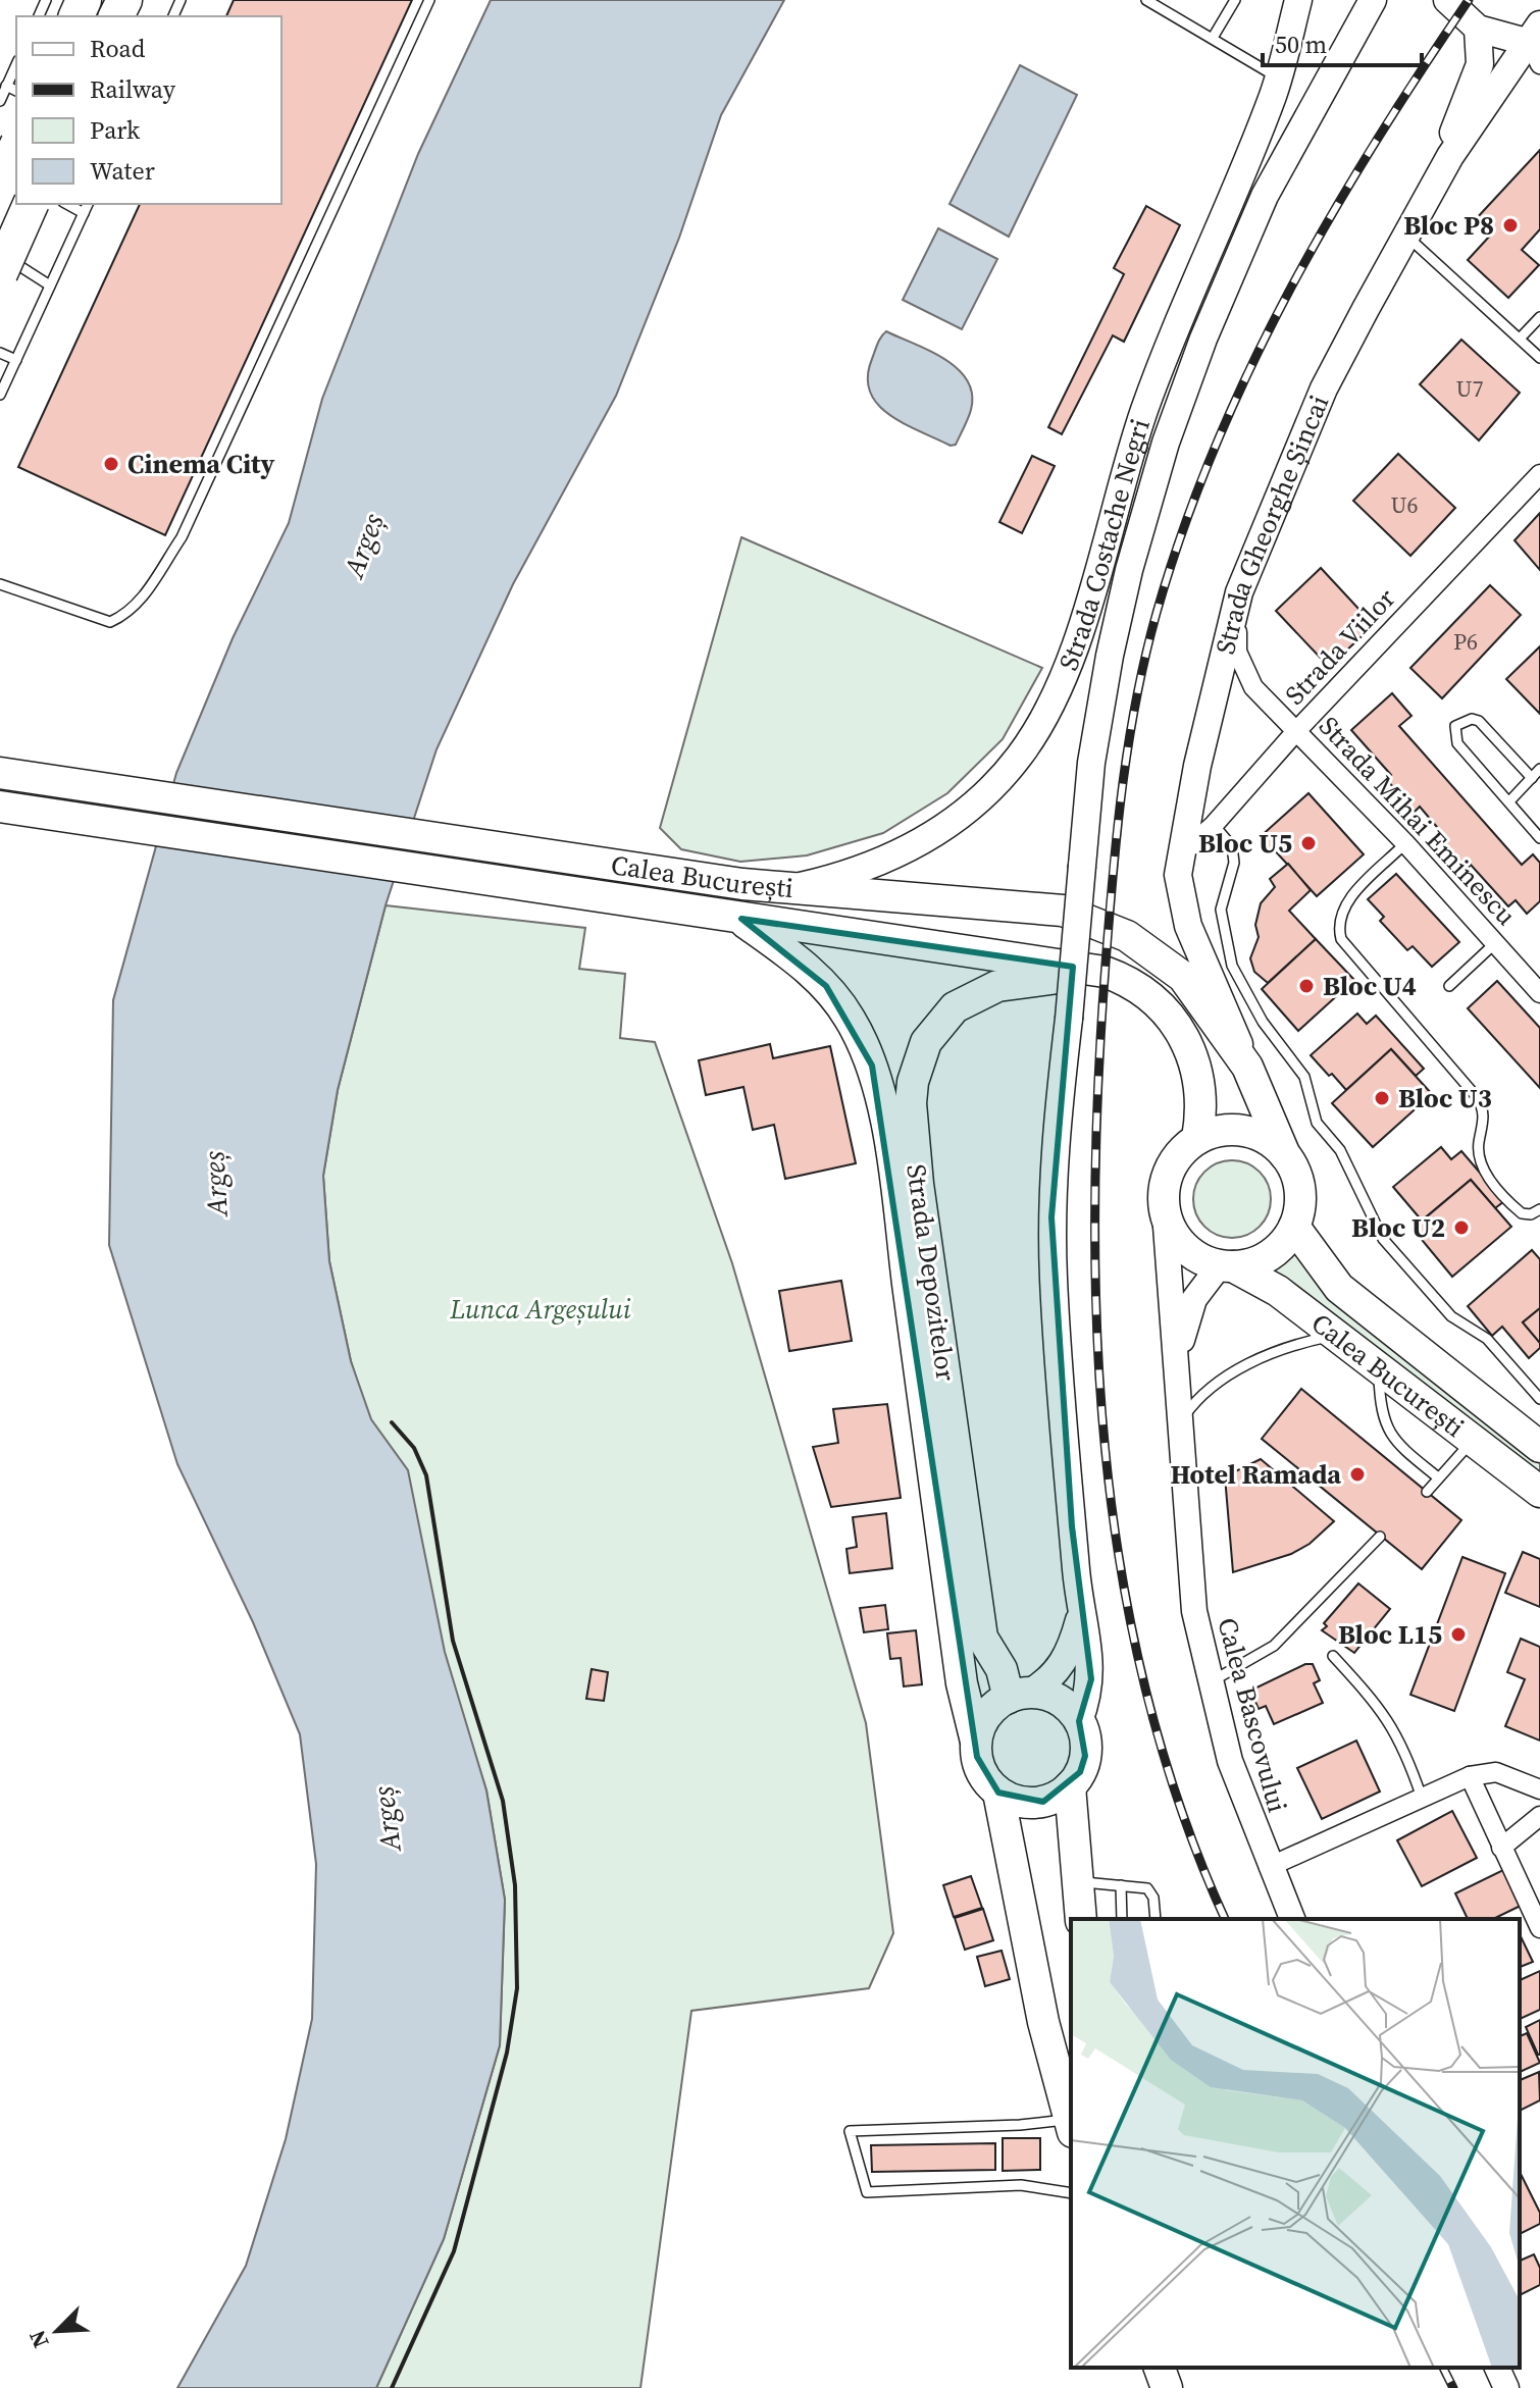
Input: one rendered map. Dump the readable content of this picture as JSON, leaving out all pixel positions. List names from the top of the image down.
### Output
{
  "streets": {
    "main road": [
      "Strada Gheorghe Șincai",
      "Strada Costache Negri",
      "Calea București",
      "Strada Depozitelor"
    ],
    "street": ["Strada Viilor", "Strada Mihai Eminescu", "Calea Bascovului"]
  },
  "crossings": [
    ["Strada Gheorghe Șincai", "Strada Viilor"],
    ["Strada Gheorghe Șincai", "Strada Mihai Eminescu"],
    ["Strada Gheorghe Șincai", "Calea București"],
    ["Strada Costache Negri", "Calea București"],
    ["Strada Viilor", "Strada Mihai Eminescu"],
    ["Calea București", "Strada Depozitelor"],
    ["Calea București", "Calea Bascovului"]
  ],
  "water": ["Argeș"],
  "parks": ["Lunca Argeșului"],
  "places": [
    "Bloc P8",
    "Cinema City",
    "Bloc U5",
    "Bloc U4",
    "Bloc U3",
    "Bloc U2",
    "Hotel Ramada",
    "Bloc L15"
  ],
  "house_numbers": ["U7", "U6", "P6"],
  "legend": [
    "Road",
    "Railway",
    "Park",
    "Water"
  ],
  "scale_bar": "50 m",
  "north": "bottom left"
}
